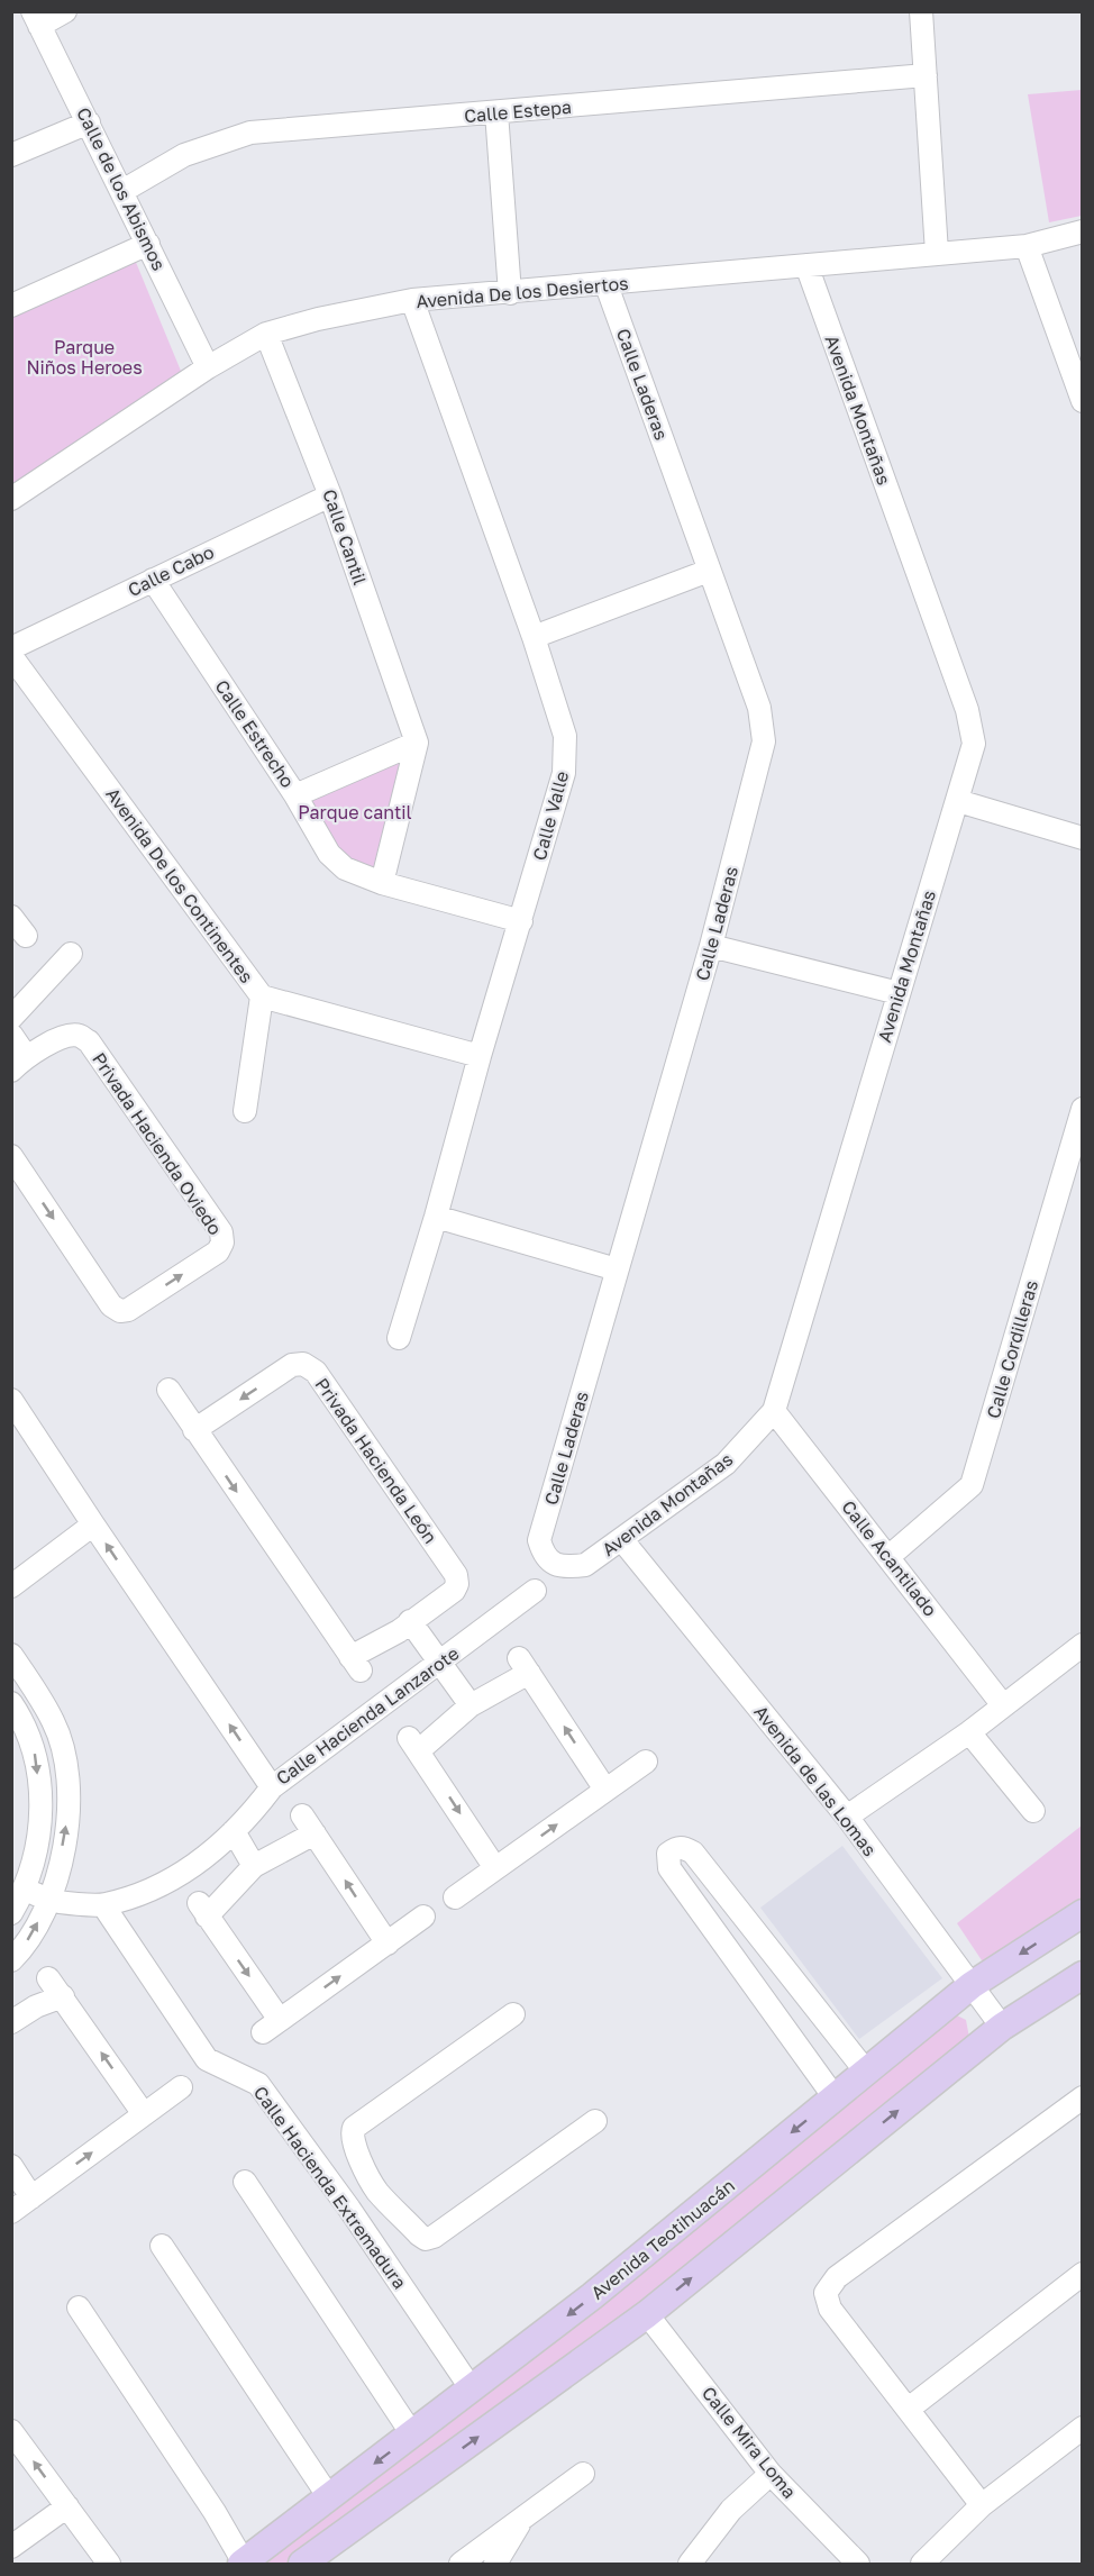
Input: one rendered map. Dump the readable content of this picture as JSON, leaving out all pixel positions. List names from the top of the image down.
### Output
{
  "streets": {
    "main road": ["Avenida Teotihuacán"],
    "street": [
      "Calle Estepa",
      "Calle de los Abismos",
      "Avenida De los Desiertos",
      "Calle Laderas",
      "Avenida Montañas",
      "Calle Cantil",
      "Calle Cabo",
      "Calle Estrecho",
      "Calle Valle",
      "Avenida De los Continentes",
      "Privada Hacienda Oviedo",
      "Calle Cordilleras",
      "Privada Hacienda León",
      "Calle Acantilado",
      "Calle Hacienda Lanzarote",
      "Avenida de las Lomas",
      "Calle Hacienda Extremadura",
      "Calle Mira Loma"
    ]
  },
  "crossings": [
    ["Calle Estepa", "Calle de los Abismos"],
    ["Calle de los Abismos", "Avenida De los Desiertos"],
    ["Avenida De los Desiertos", "Calle Laderas"],
    ["Avenida De los Desiertos", "Avenida Montañas"],
    ["Avenida De los Desiertos", "Calle Cantil"],
    ["Avenida De los Desiertos", "Calle Valle"],
    ["Calle Laderas", "Avenida Montañas"],
    ["Avenida Montañas", "Calle Acantilado"],
    ["Avenida Montañas", "Avenida de las Lomas"],
    ["Calle Cantil", "Calle Cabo"],
    ["Calle Cabo", "Calle Estrecho"],
    ["Calle Estrecho", "Calle Valle"],
    ["Calle Valle", "Avenida De los Continentes"],
    ["Calle Cordilleras", "Calle Acantilado"],
    ["Calle Hacienda Lanzarote", "Calle Hacienda Extremadura"],
    ["Avenida de las Lomas", "Avenida Teotihuacán"],
    ["Calle Hacienda Extremadura", "Avenida Teotihuacán"]
  ],
  "parks": ["Parque Niños Heroes", "Parque cantil"]
}
